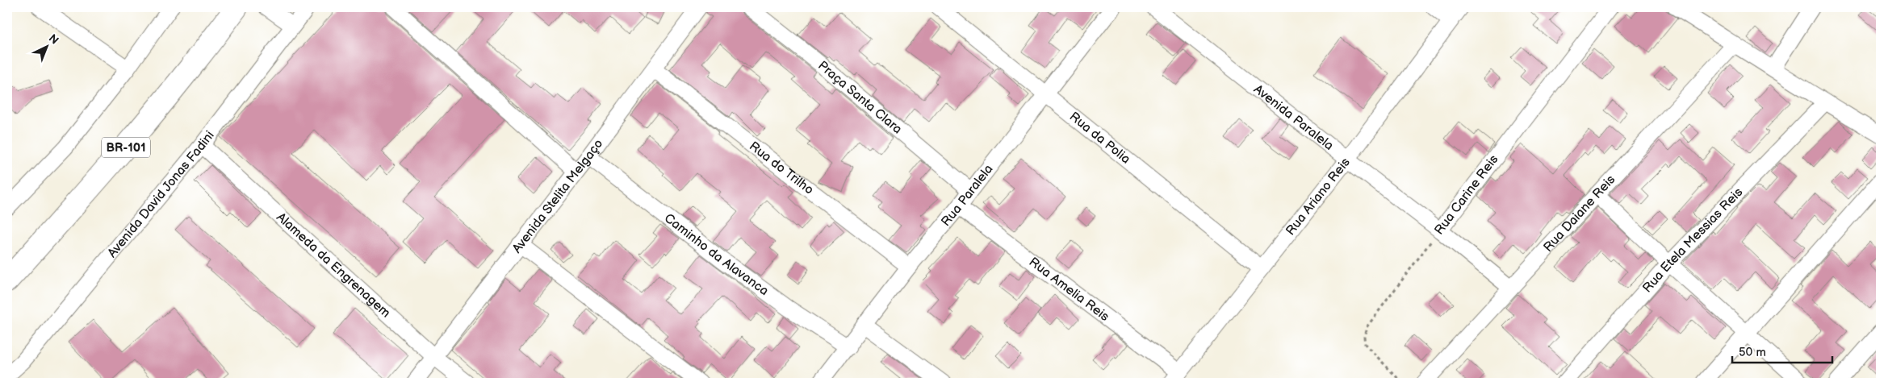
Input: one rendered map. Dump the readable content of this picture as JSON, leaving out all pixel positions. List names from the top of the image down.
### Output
{
  "streets": {
    "highway": ["BR-101"],
    "street": [
      "Praça Santa Clara",
      "Avenida Paralela",
      "Rua da Polia",
      "Rua do Trilho",
      "Avenida David Jonas Fadini",
      "Rua Paralela",
      "Rua Carine Reis",
      "Avenida Stelita Melgaço",
      "Rua Ariano Reis",
      "Rua Daiane Reis",
      "Rua Etela Messias Reis",
      "Caminho da Alavanca",
      "Alameda da Engrenagem",
      "Rua Amelia Reis"
    ]
  },
  "crossings": [
    ["Praça Santa Clara", "Rua Paralela"],
    ["Avenida Paralela", "Rua Carine Reis"],
    ["Avenida Paralela", "Rua Ariano Reis"],
    ["Avenida Paralela", "Rua Daiane Reis"],
    ["Rua da Polia", "Rua Paralela"],
    ["Rua da Polia", "Rua Ariano Reis"],
    ["Rua do Trilho", "Rua Paralela"],
    ["Rua do Trilho", "Avenida Stelita Melgaço"],
    ["Avenida David Jonas Fadini", "Alameda da Engrenagem"],
    ["Rua Paralela", "Caminho da Alavanca"],
    ["Rua Paralela", "Rua Amelia Reis"],
    ["Avenida Stelita Melgaço", "Caminho da Alavanca"],
    ["Avenida Stelita Melgaço", "Alameda da Engrenagem"],
    ["Rua Ariano Reis", "Rua Amelia Reis"]
  ],
  "scale_bar": "50 m",
  "north": "top right"
}
